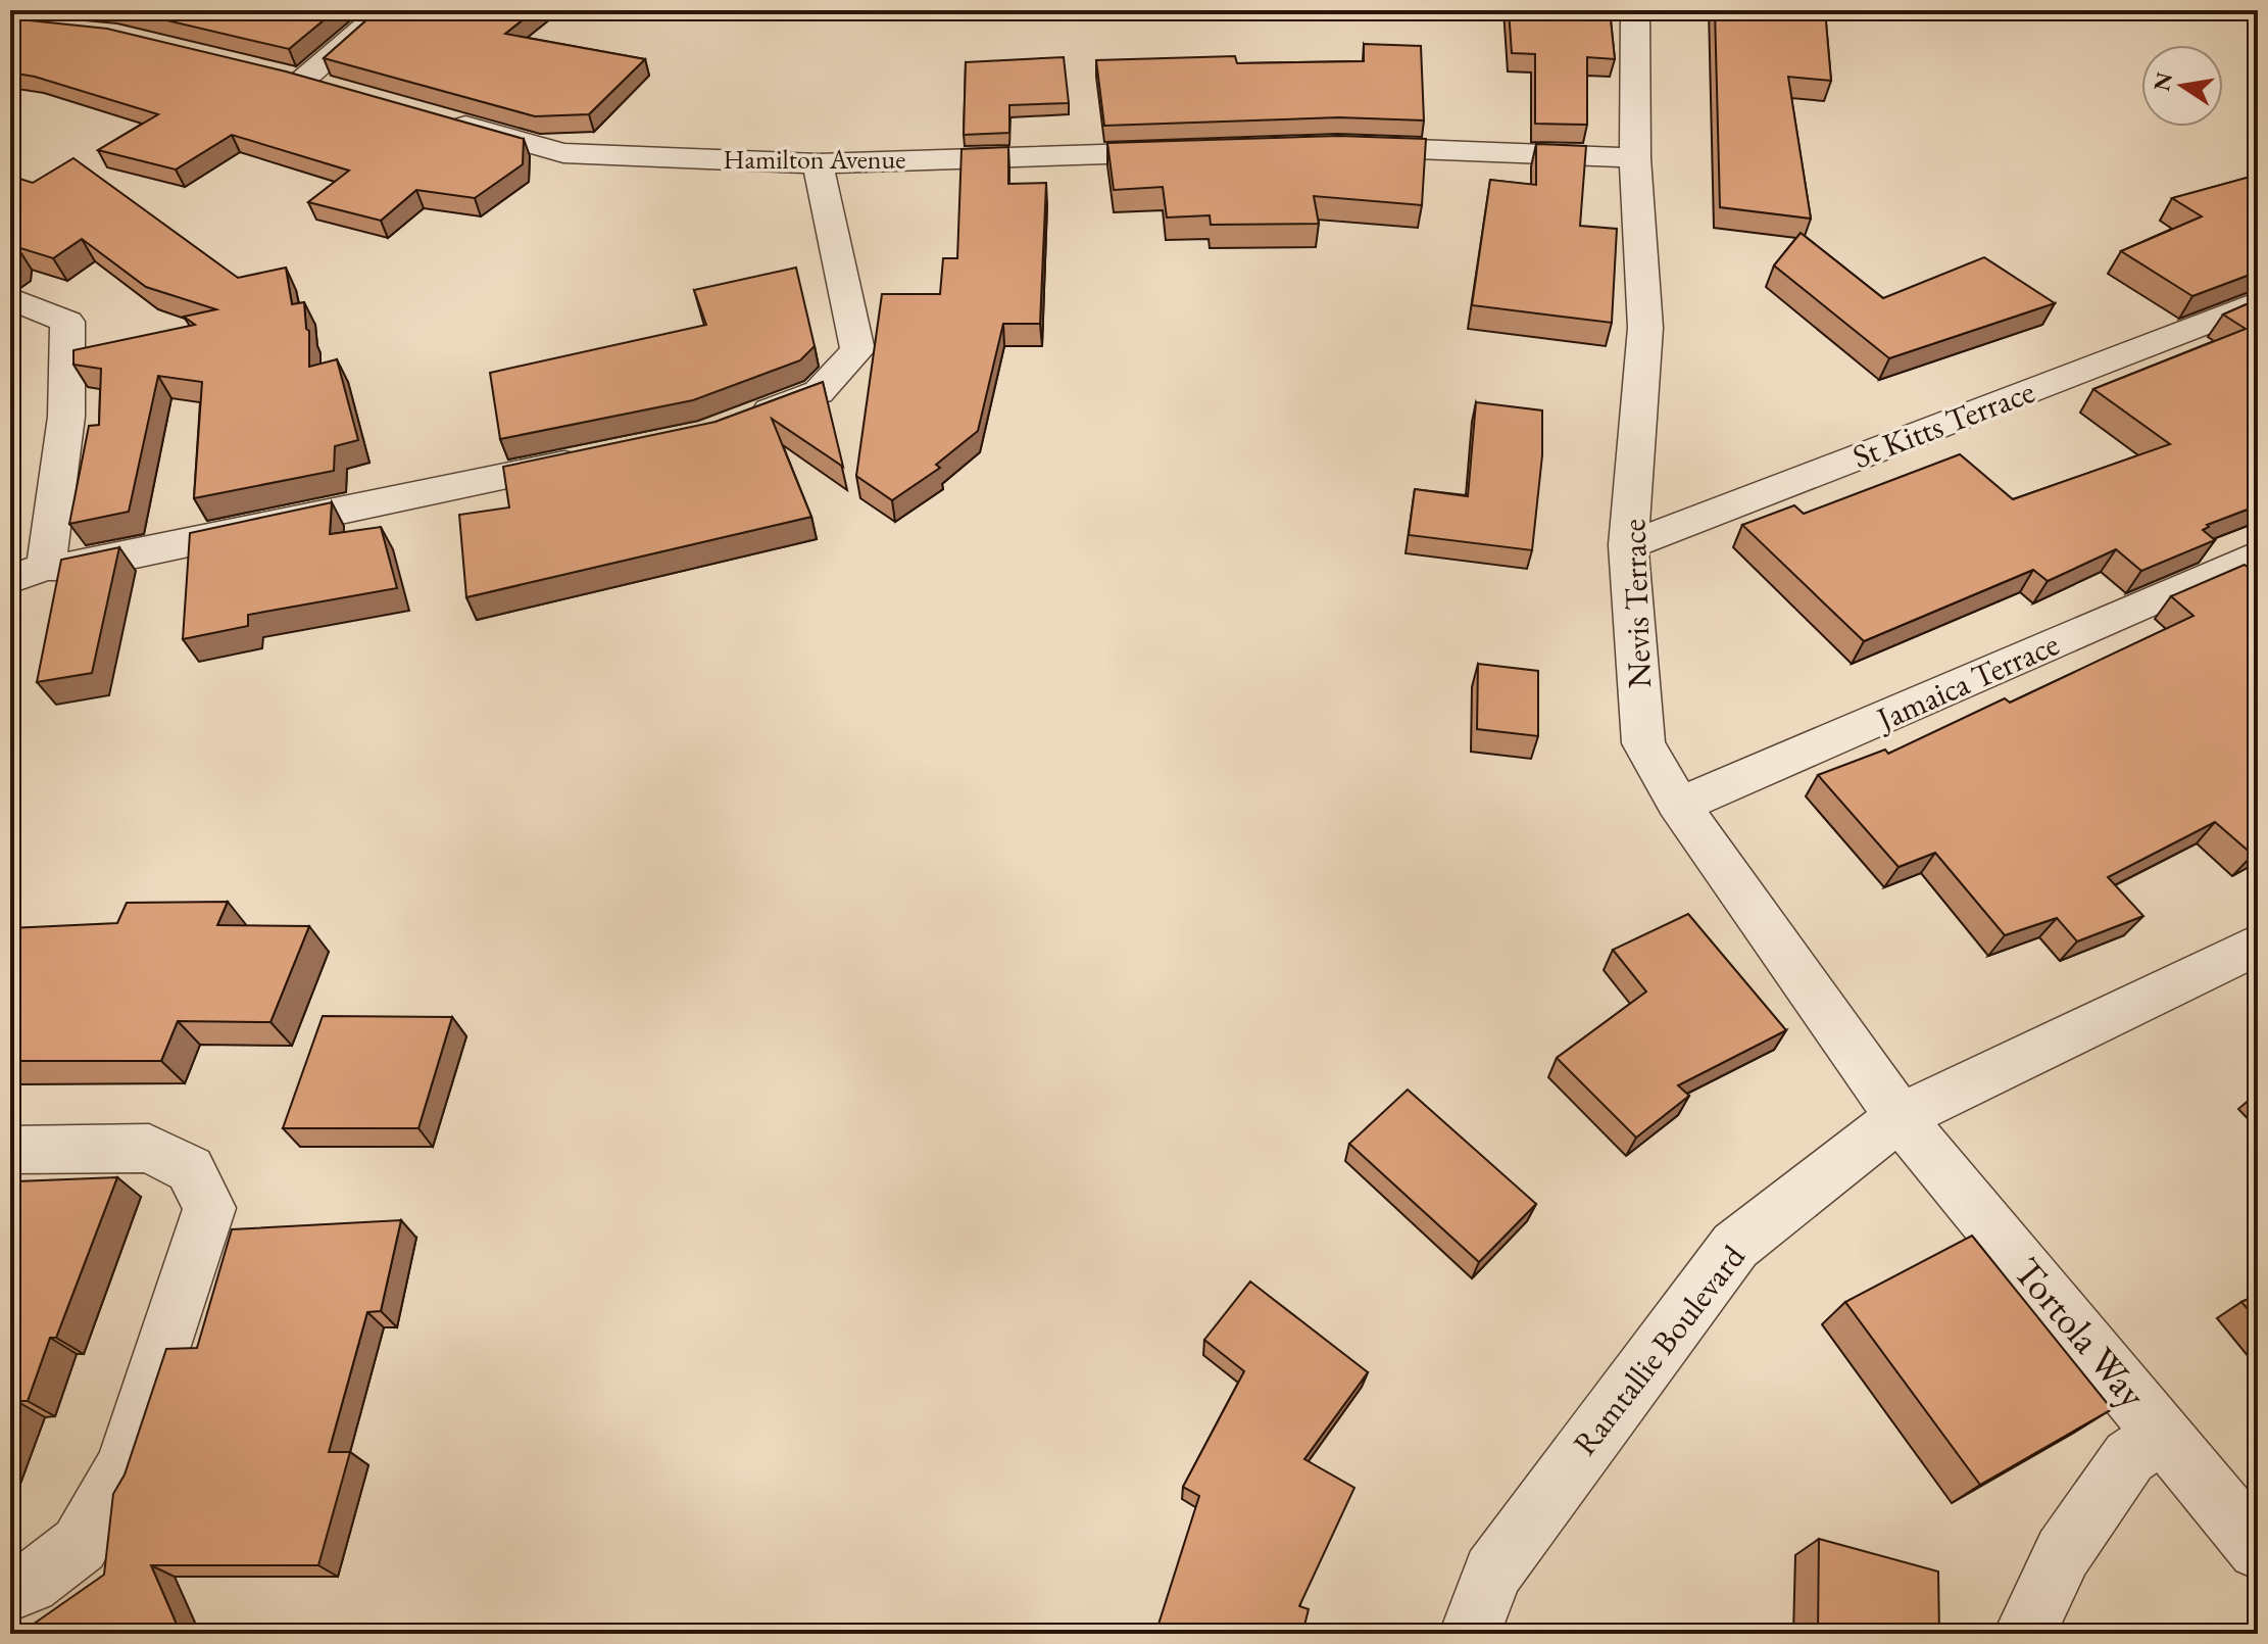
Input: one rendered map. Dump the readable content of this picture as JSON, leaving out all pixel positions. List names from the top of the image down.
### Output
{
  "streets": {
    "street": [
      "Hamilton Avenue",
      "St Kitts Terrace",
      "Nevis Terrace",
      "Jamaica Terrace",
      "Tortola Way",
      "Ramtallie Boulevard"
    ]
  },
  "crossings": [
    ["St Kitts Terrace", "Nevis Terrace"],
    ["Nevis Terrace", "Jamaica Terrace"],
    ["Nevis Terrace", "Tortola Way"],
    ["Nevis Terrace", "Ramtallie Boulevard"],
    ["Tortola Way", "Ramtallie Boulevard"]
  ],
  "north": "left"
}
